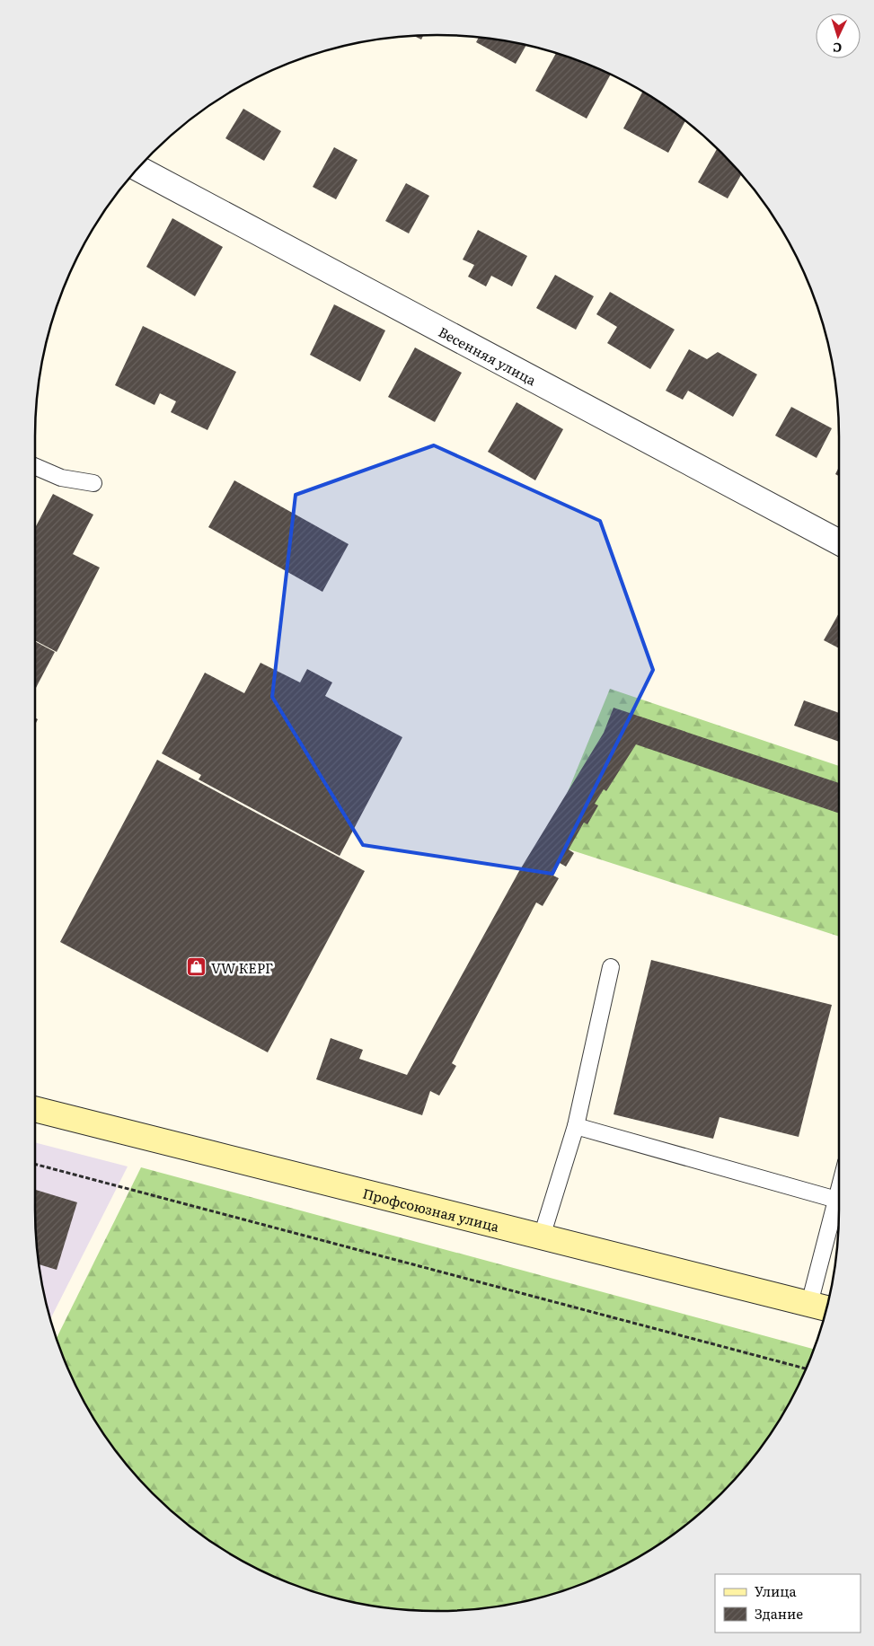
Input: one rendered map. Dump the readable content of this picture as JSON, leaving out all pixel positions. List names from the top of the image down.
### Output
{
  "streets": {
    "main road": ["Профсоюзная улица"],
    "street": ["Весенняя улица"]
  },
  "places": {
    "shop": ["VW КЕРГ"]
  },
  "legend": ["Улица", "Здание"],
  "north": "bottom"
}
